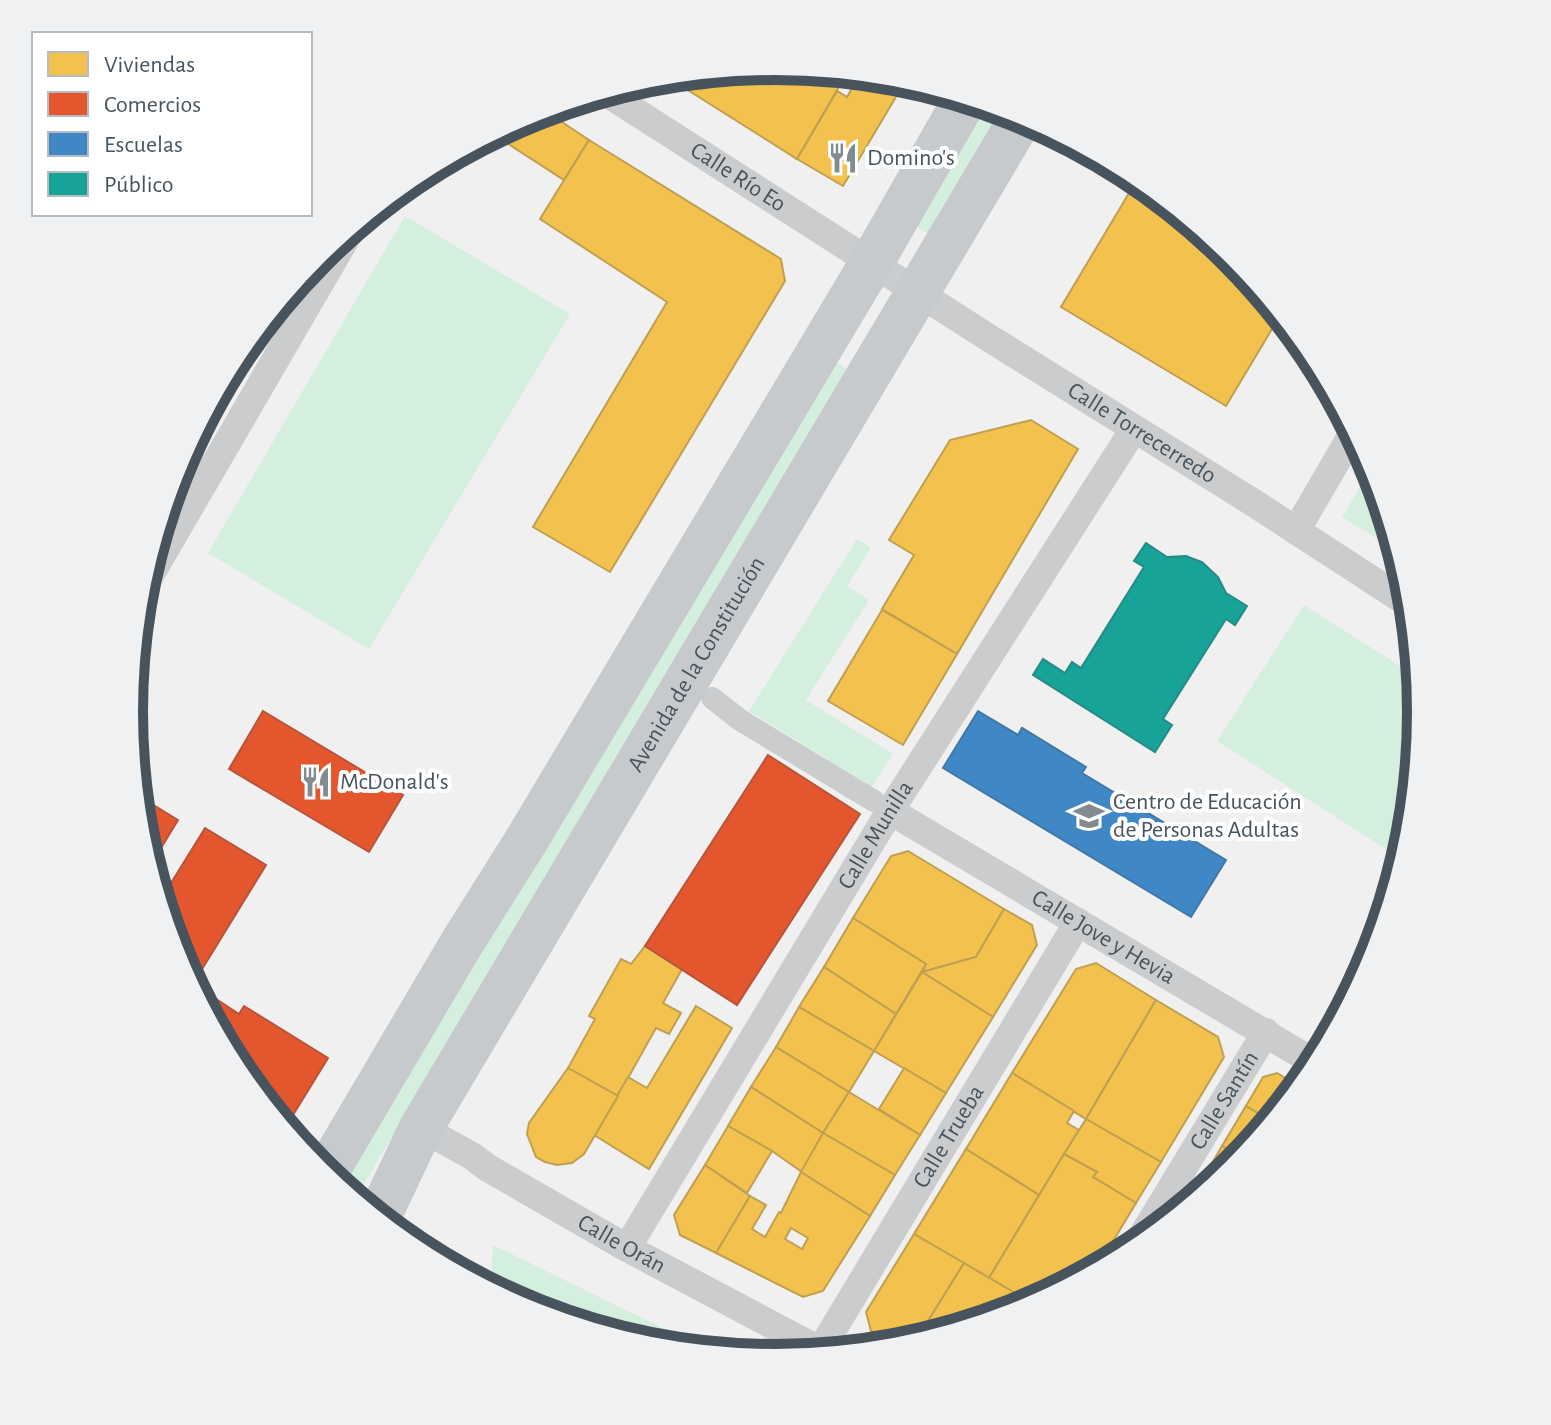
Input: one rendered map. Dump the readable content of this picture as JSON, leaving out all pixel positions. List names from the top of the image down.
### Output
{
  "streets": {
    "main road": ["Avenida de la Constitución"],
    "street": [
      "Calle Río Eo",
      "Calle Torrecerredo",
      "Calle Munilla",
      "Calle Jove y Hevia",
      "Calle Santín",
      "Calle Trueba",
      "Calle Orán"
    ]
  },
  "crossings": [
    ["Calle Río Eo", "Calle Torrecerredo"],
    ["Calle Torrecerredo", "Avenida de la Constitución"],
    ["Calle Torrecerredo", "Calle Munilla"],
    ["Avenida de la Constitución", "Calle Orán"],
    ["Calle Munilla", "Calle Jove y Hevia"],
    ["Calle Munilla", "Calle Orán"],
    ["Calle Jove y Hevia", "Calle Santín"],
    ["Calle Jove y Hevia", "Calle Trueba"]
  ],
  "places": {
    "restaurant": ["Domino's", "McDonald's"],
    "school or university": ["Centro de Educación de Personas Adultas"]
  },
  "legend": [
    "Viviendas",
    "Comercios",
    "Escuelas",
    "Público"
  ]
}
